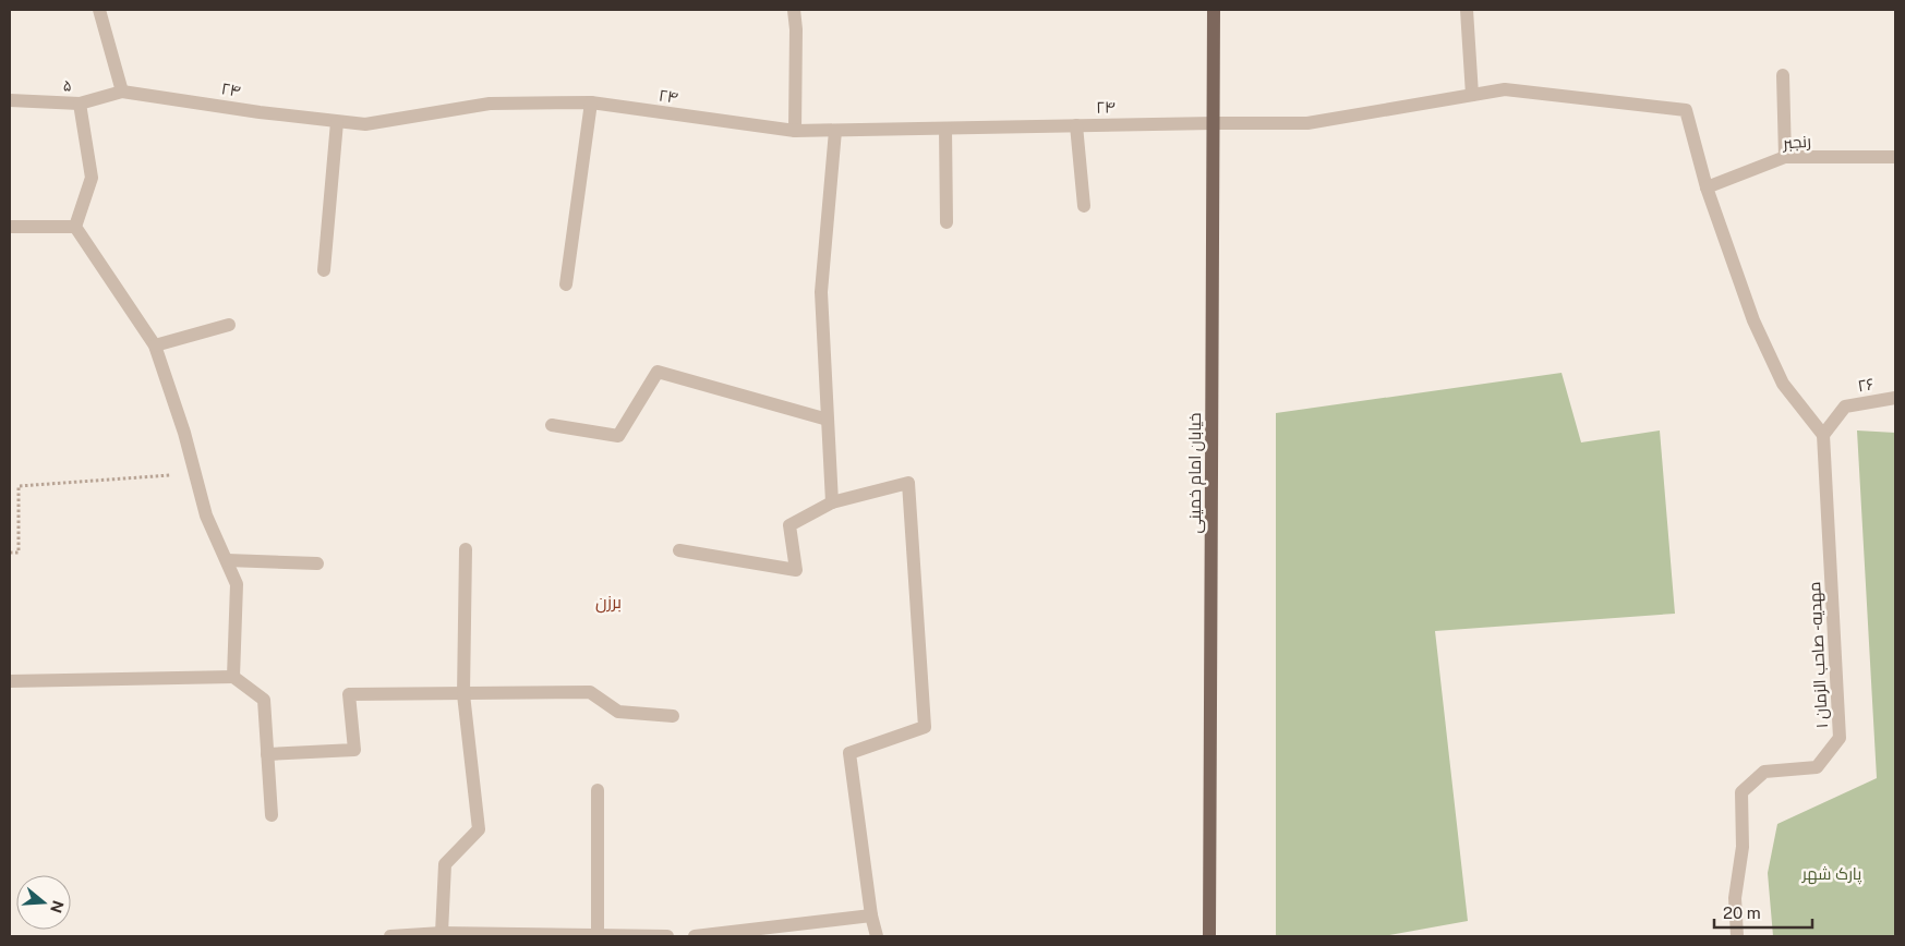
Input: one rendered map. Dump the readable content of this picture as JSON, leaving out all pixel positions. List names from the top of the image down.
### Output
{
  "streets": {
    "main road": ["خیابان امام خمینی"],
    "street": [
      "۵",
      "۲۴",
      "رنجبر",
      "۲۶",
      "مهدیه - صاحب الزمان ۱"
    ]
  },
  "crossings": [
    ["۵", "۲۴"],
    ["۲۴", "رنجبر"],
    ["۲۴", "خیابان امام خمینی"],
    ["۲۶", "مهدیه - صاحب الزمان ۱"]
  ],
  "districts": ["برزن"],
  "parks": ["پارک شهر"],
  "scale_bar": "20 m",
  "north": "right"
}
